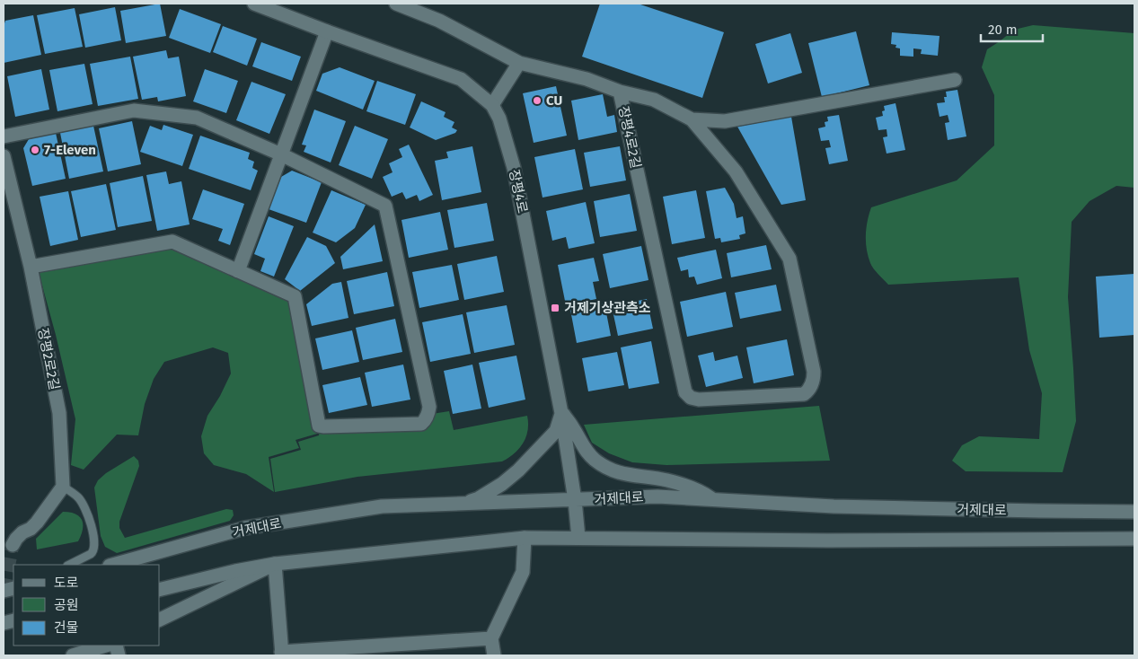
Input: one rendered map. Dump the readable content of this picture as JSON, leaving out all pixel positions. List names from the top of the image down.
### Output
{
  "streets": {
    "street": [
      "장평4로2길",
      "장평4로",
      "장평2로2길",
      "거제대로"
    ]
  },
  "crossings": [
    ["장평4로", "거제대로"]
  ],
  "places": {
    "other": ["CU", "7-Eleven"],
    "transit": ["거제기상관측소"]
  },
  "legend": ["도로", "공원", "건물"],
  "scale_bar": "20 m"
}
